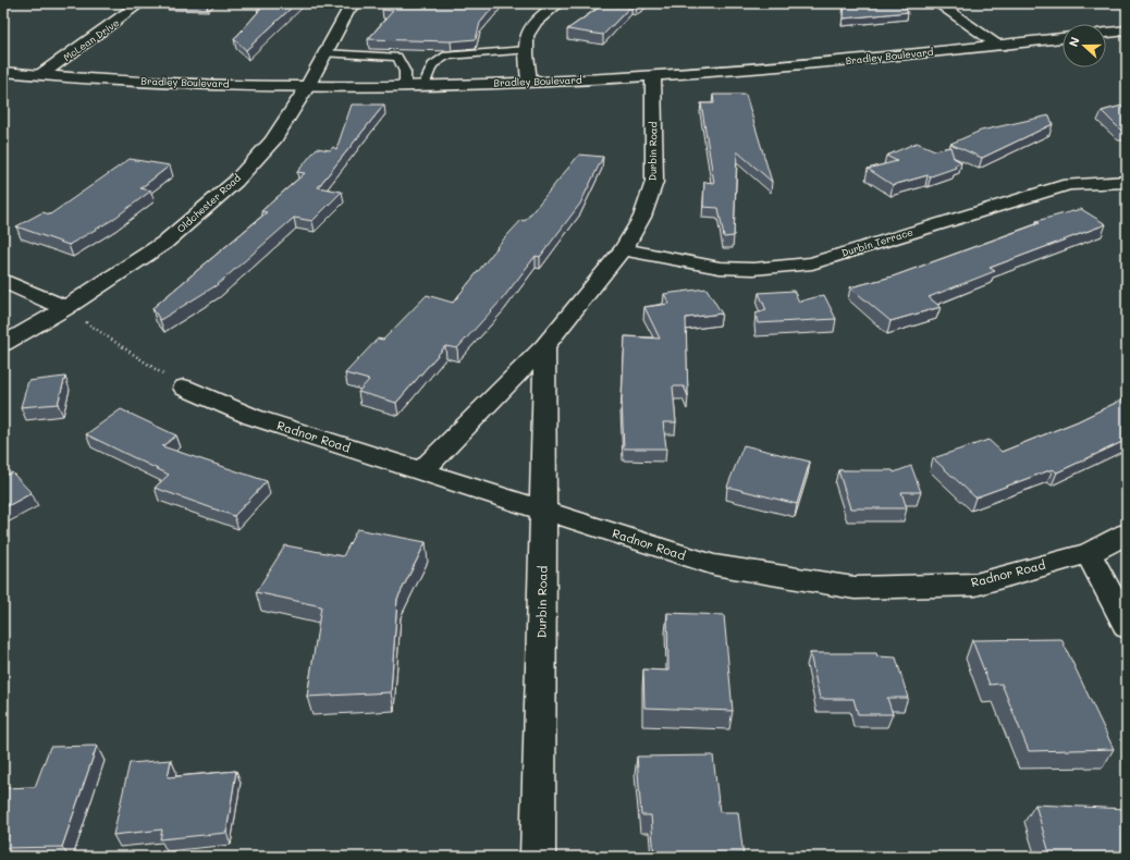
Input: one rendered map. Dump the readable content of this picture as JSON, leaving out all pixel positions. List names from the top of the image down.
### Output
{
  "streets": {
    "street": [
      "McLean Drive",
      "Bradley Boulevard",
      "Durbin Road",
      "Oldchester Road",
      "Durbin Terrace",
      "Radnor Road"
    ]
  },
  "crossings": [
    ["McLean Drive", "Bradley Boulevard"],
    ["Bradley Boulevard", "Durbin Road"],
    ["Bradley Boulevard", "Oldchester Road"],
    ["Durbin Road", "Durbin Terrace"],
    ["Durbin Road", "Radnor Road"]
  ],
  "north": "left"
}
